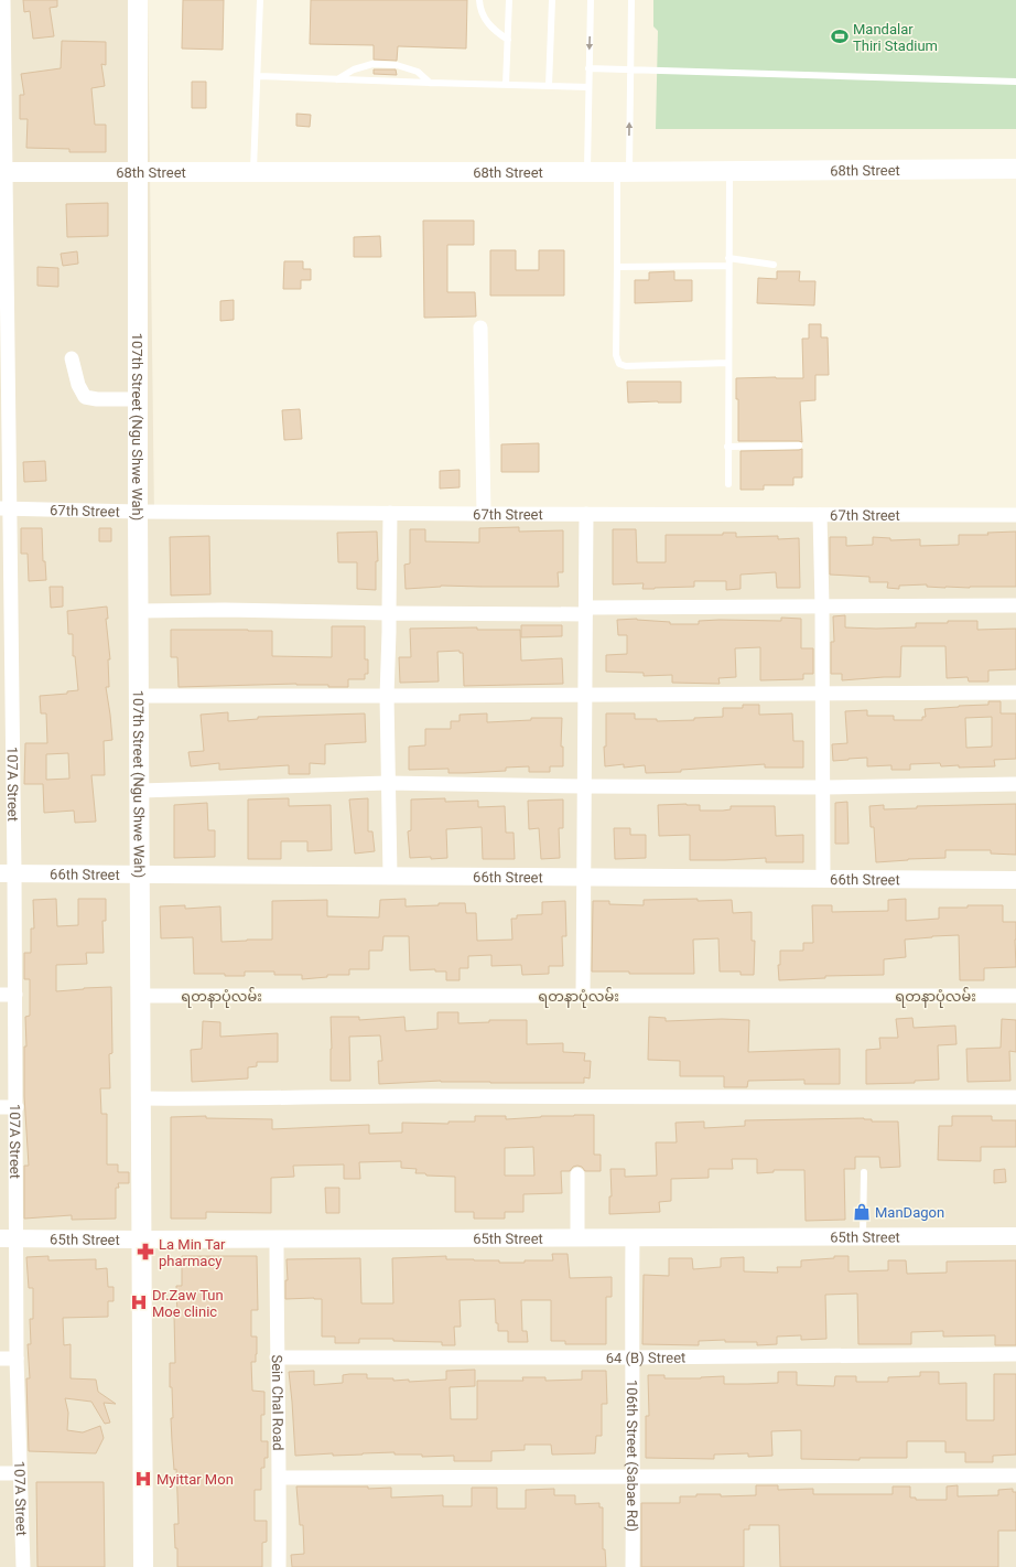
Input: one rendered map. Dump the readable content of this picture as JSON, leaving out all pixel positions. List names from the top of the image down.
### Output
{
  "streets": {
    "main road": ["68th Street", "107th Street (Ngu Shwe Wah)"],
    "street": [
      "67th Street",
      "107A Street",
      "66th Street",
      "ရတနာပုံလမ်း",
      "65th Street",
      "64 (B) Street",
      "Sein Chal Road",
      "106th Street (Sabae Rd)"
    ]
  },
  "crossings": [
    ["68th Street", "107th Street (Ngu Shwe Wah)"],
    ["68th Street", "107A Street"],
    ["107th Street (Ngu Shwe Wah)", "67th Street"],
    ["107th Street (Ngu Shwe Wah)", "66th Street"],
    ["107th Street (Ngu Shwe Wah)", "ရတနာပုံလမ်း"],
    ["107th Street (Ngu Shwe Wah)", "65th Street"],
    ["67th Street", "107A Street"],
    ["107A Street", "66th Street"],
    ["107A Street", "65th Street"],
    ["65th Street", "Sein Chal Road"],
    ["65th Street", "106th Street (Sabae Rd)"],
    ["64 (B) Street", "Sein Chal Road"],
    ["64 (B) Street", "106th Street (Sabae Rd)"]
  ],
  "places": {
    "sports": ["Mandalar Thiri Stadium"],
    "shop": ["ManDagon"],
    "pharmacy": ["La Min Tar pharmacy"],
    "hospital": ["Dr.Zaw Tun Moe clinic", "Myittar Mon"]
  }
}
